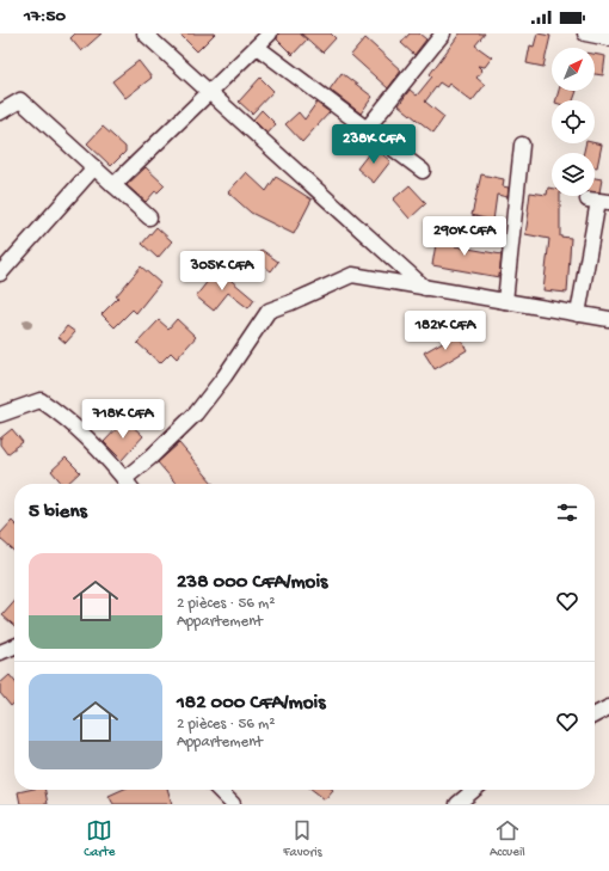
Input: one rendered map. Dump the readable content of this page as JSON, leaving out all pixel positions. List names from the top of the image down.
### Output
{
  "north": "top right",
  "page": {
    "status": "17:50",
    "price": [
      "238K CFA",
      "290K CFA",
      "305K CFA",
      "182K CFA",
      "718K CFA"
    ],
    "heading": "5 biens",
    "list": [
      {
        "name": "238 000 CFA/mois",
        "note": "2 pièces · 56 m² · Appartement"
      },
      {
        "name": "182 000 CFA/mois",
        "note": "2 pièces · 56 m² · Appartement"
      }
    ],
    "tabs": ["Carte", "Favoris", "Accueil"]
  }
}
